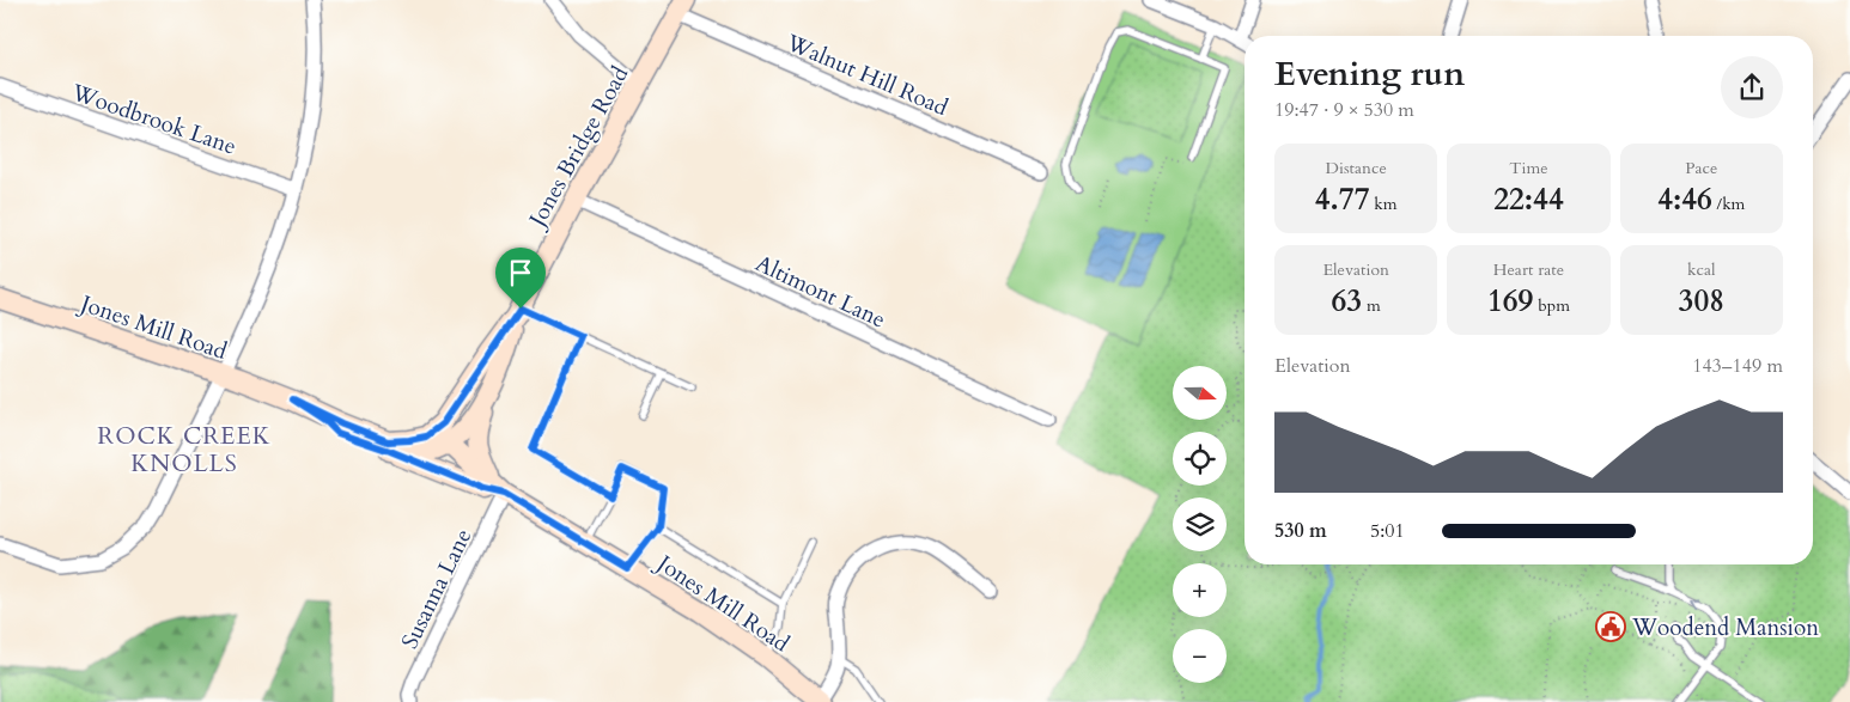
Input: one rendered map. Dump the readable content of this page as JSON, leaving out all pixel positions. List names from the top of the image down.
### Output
{
  "streets": {
    "main road": ["Jones Bridge Road", "Jones Mill Road"],
    "street": [
      "Walnut Hill Road",
      "Woodbrook Lane",
      "Altimont Lane",
      "Susanna Lane"
    ]
  },
  "crossings": [
    ["Walnut Hill Road", "Jones Bridge Road"],
    ["Jones Bridge Road", "Altimont Lane"],
    ["Jones Bridge Road", "Jones Mill Road"],
    ["Jones Mill Road", "Susanna Lane"]
  ],
  "districts": ["ROCK CREEK KNOLLS"],
  "places": {
    "public building": ["Woodend Mansion"]
  },
  "north": "right",
  "page": {
    "heading": ["Evening run", "19:47 · 9 × 530 m"],
    "stats": [
      ["Distance", "4.77 km"],
      ["Time", "22:44"],
      ["Pace", "4:46 /km"],
      ["Elevation", "63 m"],
      ["Heart rate", "169 bpm"],
      ["kcal", "308"]
    ],
    "chart": ["Elevation", "143–149 m"],
    "map_buttons": ["+", "−"],
    "list": [
      {
        "name": "530 m",
        "note": "5:01"
      }
    ]
  }
}
